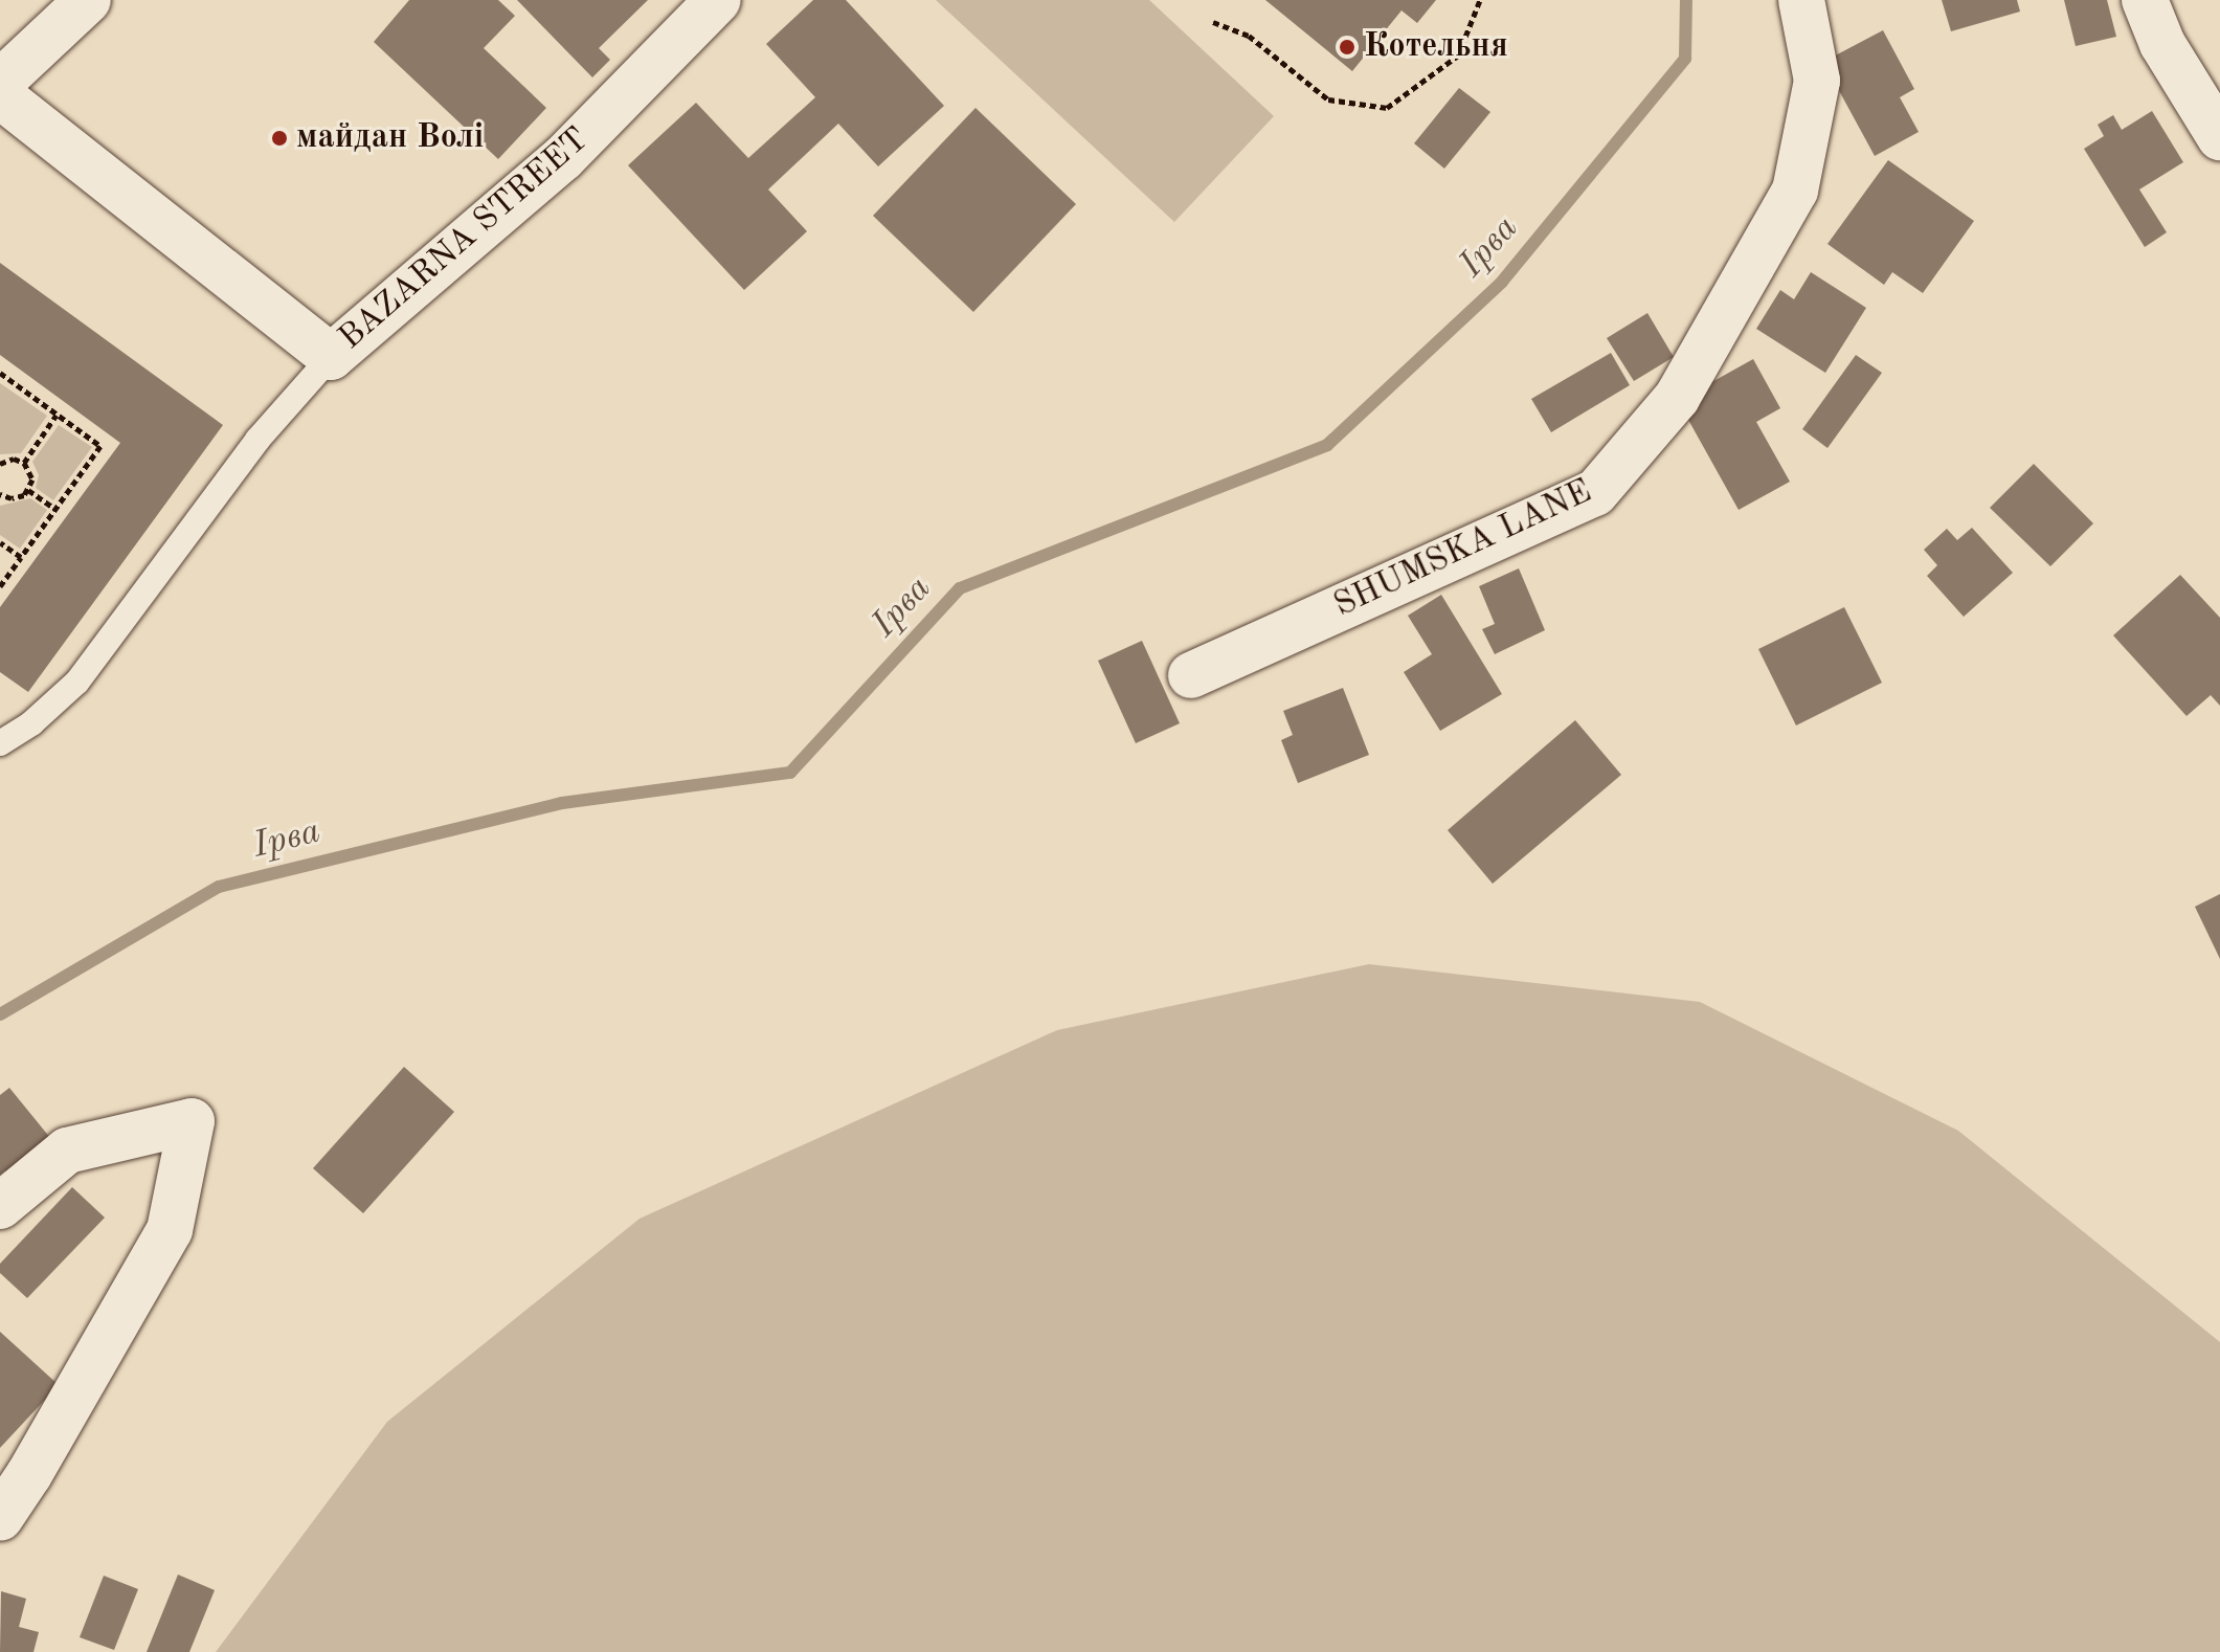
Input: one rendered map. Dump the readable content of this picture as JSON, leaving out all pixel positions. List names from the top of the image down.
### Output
{
  "streets": {
    "street": ["BAZARNA STREET", "SHUMSKA LANE"]
  },
  "water": ["Ірва"],
  "places": ["Котельня", "майдан Волі"]
}
